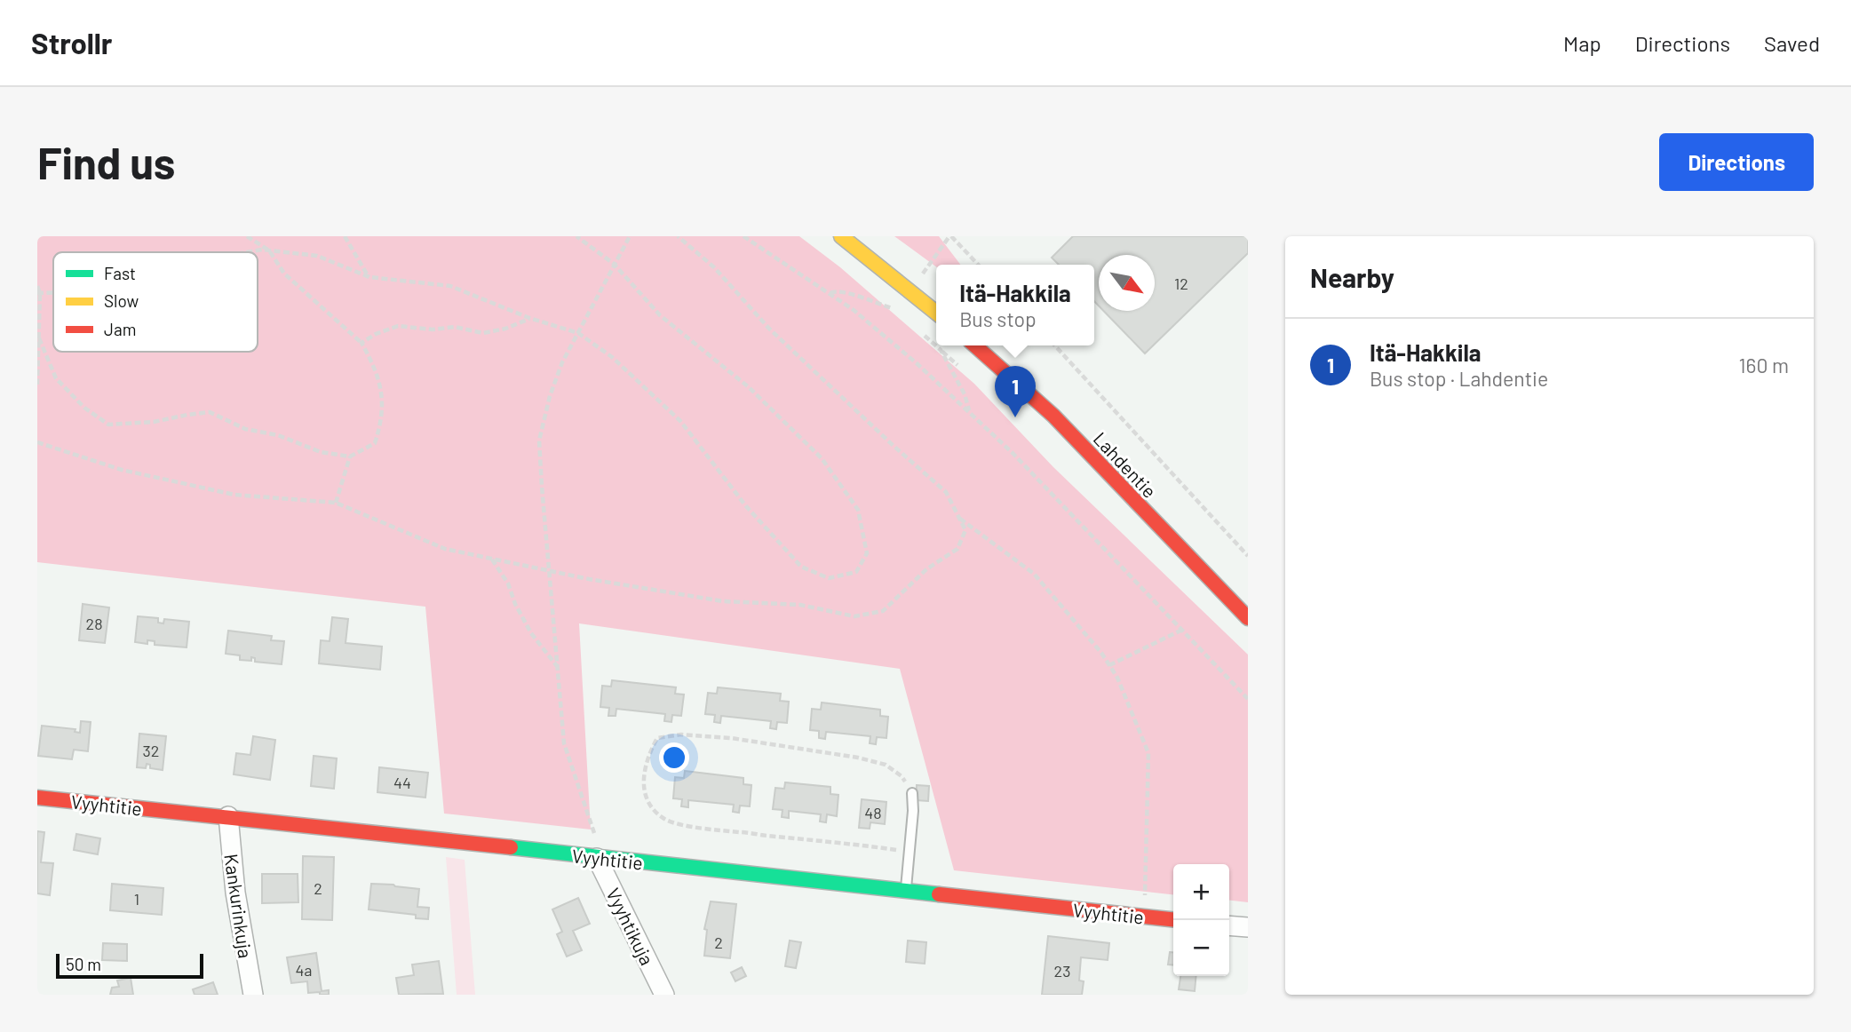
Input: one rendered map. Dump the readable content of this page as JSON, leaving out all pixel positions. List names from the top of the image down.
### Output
{
  "streets": {
    "street": [
      "Lahdentie",
      "Vyyhtitie",
      "Kankurinkuja",
      "Vyyhtikuja"
    ]
  },
  "crossings": [
    ["Vyyhtitie", "Kankurinkuja"],
    ["Vyyhtitie", "Vyyhtikuja"]
  ],
  "house_numbers": [
    "12",
    "28",
    "32",
    "44",
    "48",
    "2",
    "1",
    "2",
    "4a",
    "23"
  ],
  "legend": ["Fast", "Slow", "Jam"],
  "scale_bar": "50 m",
  "north": "bottom right",
  "page": {
    "header": "Strollr",
    "nav": ["Map", "Directions", "Saved"],
    "buttons": "Directions",
    "title": "Find us",
    "heading": "Nearby",
    "popup": ["Itä-Hakkila", "Bus stop"],
    "list": [
      {
        "mark": "1",
        "name": "Itä-Hakkila",
        "note": "Bus stop · Lahdentie",
        "value": "160 m"
      }
    ],
    "pins": "1",
    "map_buttons": ["+", "−"],
    "scale": "50 m"
  }
}
